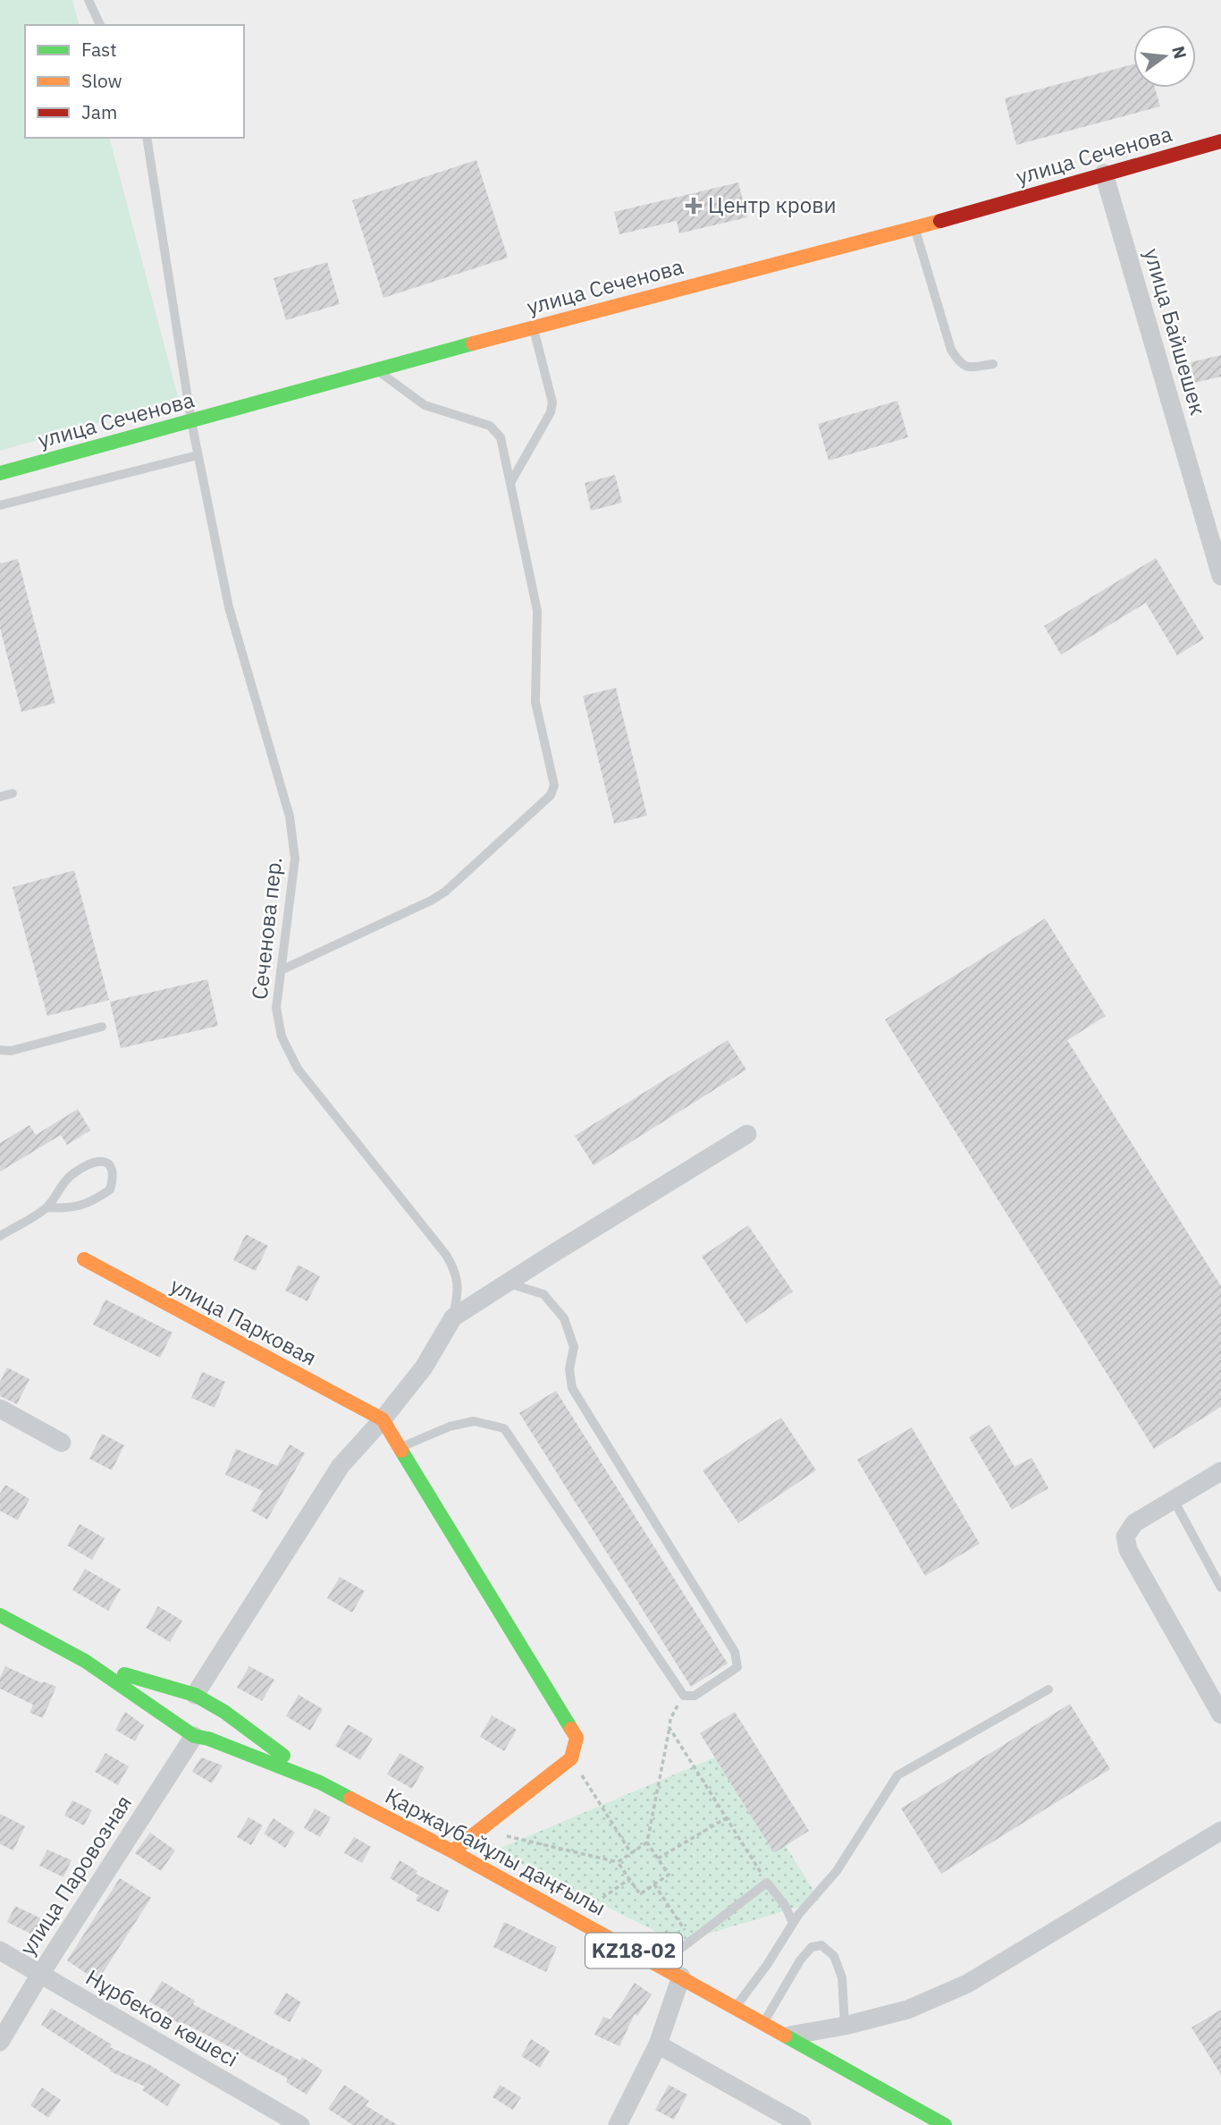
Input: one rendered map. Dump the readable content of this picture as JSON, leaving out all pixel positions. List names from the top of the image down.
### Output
{
  "streets": {
    "main road": [
      "улица Сеченова",
      "улица Парковая",
      "Қаржаубайұлы даңғылы",
      "KZ18-02"
    ],
    "street": ["улица Байшешек", "улица Паровозная", "Нұрбеков көшесі"],
    "lane": ["Сеченова пер."]
  },
  "crossings": [
    ["улица Сеченова", "улица Байшешек"],
    ["улица Сеченова", "Сеченова пер."],
    ["Қаржаубайұлы даңғылы", "улица Паровозная"],
    ["улица Паровозная", "Нұрбеков көшесі"]
  ],
  "places": {
    "health": ["Центр крови"]
  },
  "legend": ["Fast", "Slow", "Jam"],
  "north": "right"
}
